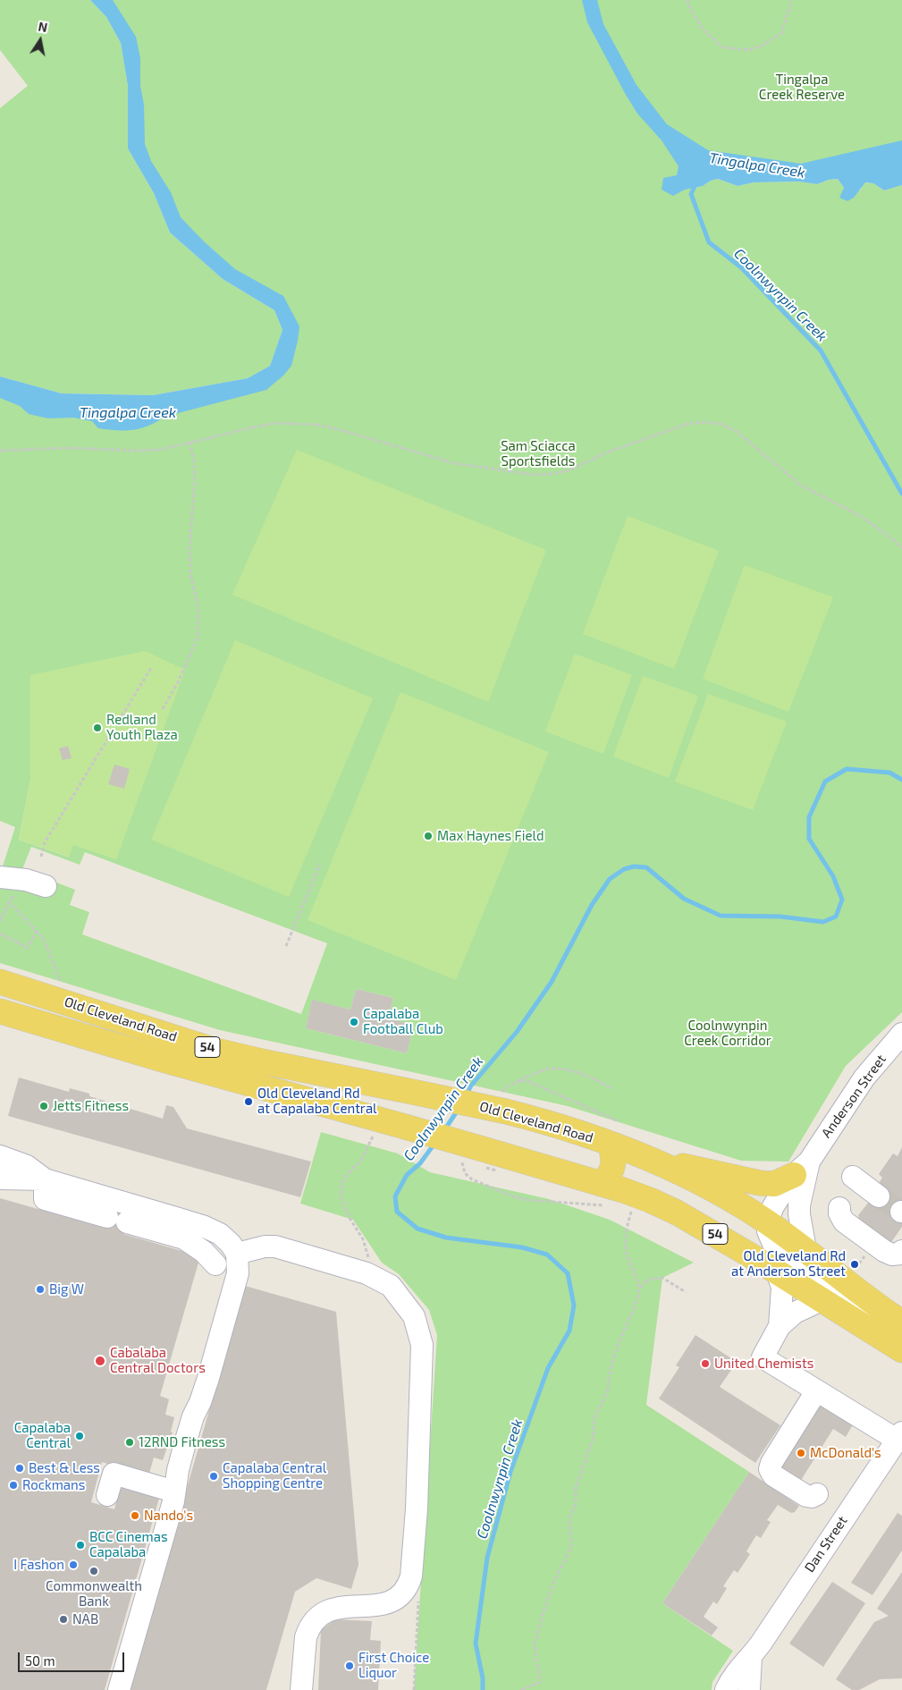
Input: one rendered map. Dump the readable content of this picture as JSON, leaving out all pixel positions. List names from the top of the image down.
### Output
{
  "streets": {
    "main road": ["Old Cleveland Road", "54"],
    "street": ["Anderson Street", "Dan Street"]
  },
  "crossings": [
    ["Old Cleveland Road", "Anderson Street"]
  ],
  "water": ["Tingalpa Creek", "Coolnwynpin Creek"],
  "parks": ["Tingalpa Creek Reserve", "Sam Sciacca Sportsfields", "Coolnwynpin Creek Corridor"],
  "places": [
    "Redland Youth Plaza",
    "Max Haynes Field",
    "Capalaba Football Club",
    "Old Cleveland Rd at Capalaba Central",
    "Jetts Fitness",
    "Old Cleveland Rd at Anderson Street",
    "Big W",
    "Cabalaba Central Doctors",
    "United Chemists",
    "Capalaba Central",
    "12RND Fitness",
    "McDonald's",
    "Best & Less",
    "Capalaba Central Shopping Centre",
    "Rockmans",
    "Nando's",
    "BCC Cinemas Capalaba",
    "I Fashon",
    "Commonwealth Bank",
    "NAB",
    "First Choice Liquor"
  ],
  "scale_bar": "50 m",
  "north": "top"
}
